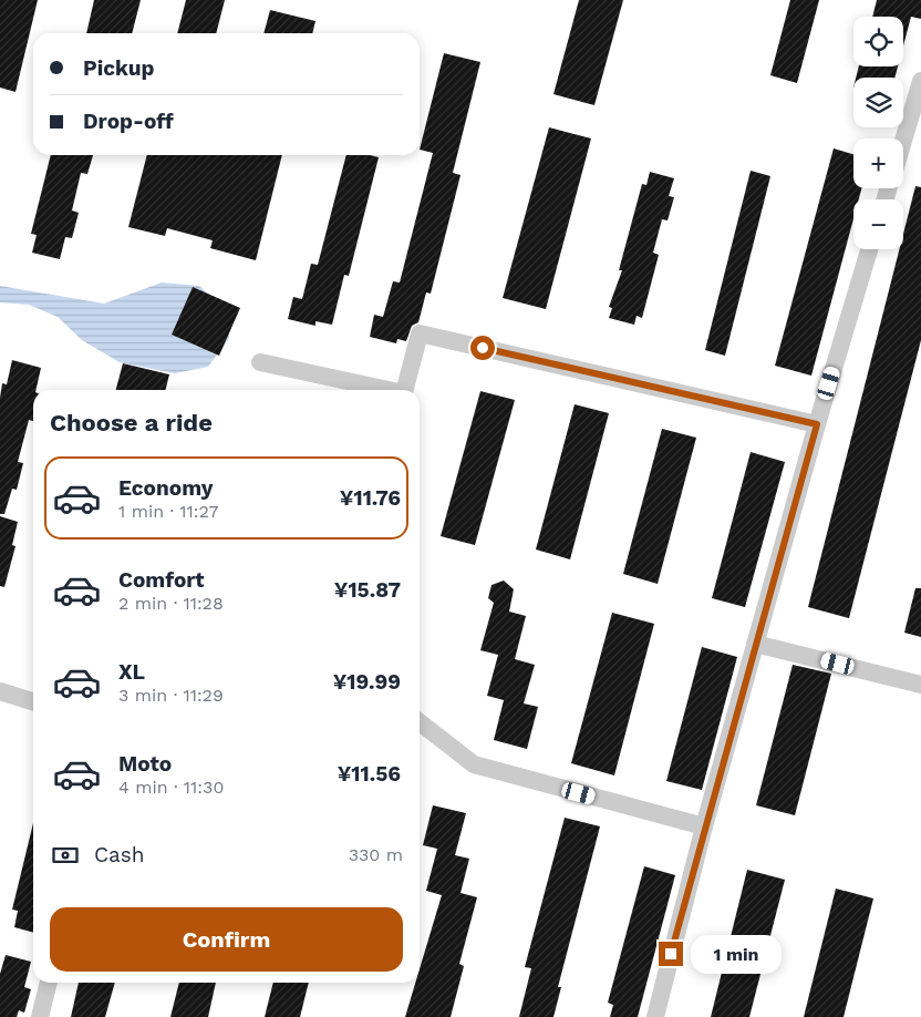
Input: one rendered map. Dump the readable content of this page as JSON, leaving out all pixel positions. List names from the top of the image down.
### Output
{
  "page": {
    "map_buttons": ["+", "−"],
    "banner": ["Pickup", "Drop-off"],
    "heading": "Choose a ride",
    "list": [
      {
        "name": "Economy",
        "note": "1 min · 11:27",
        "value": "¥11.76"
      },
      {
        "name": "Comfort",
        "note": "2 min · 11:28",
        "value": "¥15.87"
      },
      {
        "name": "XL",
        "note": "3 min · 11:29",
        "value": "¥19.99"
      },
      {
        "name": "Moto",
        "note": "4 min · 11:30",
        "value": "¥11.56"
      }
    ],
    "pay": ["Cash", "330 m"],
    "buttons": "Confirm",
    "bubble": "1 min"
  }
}
